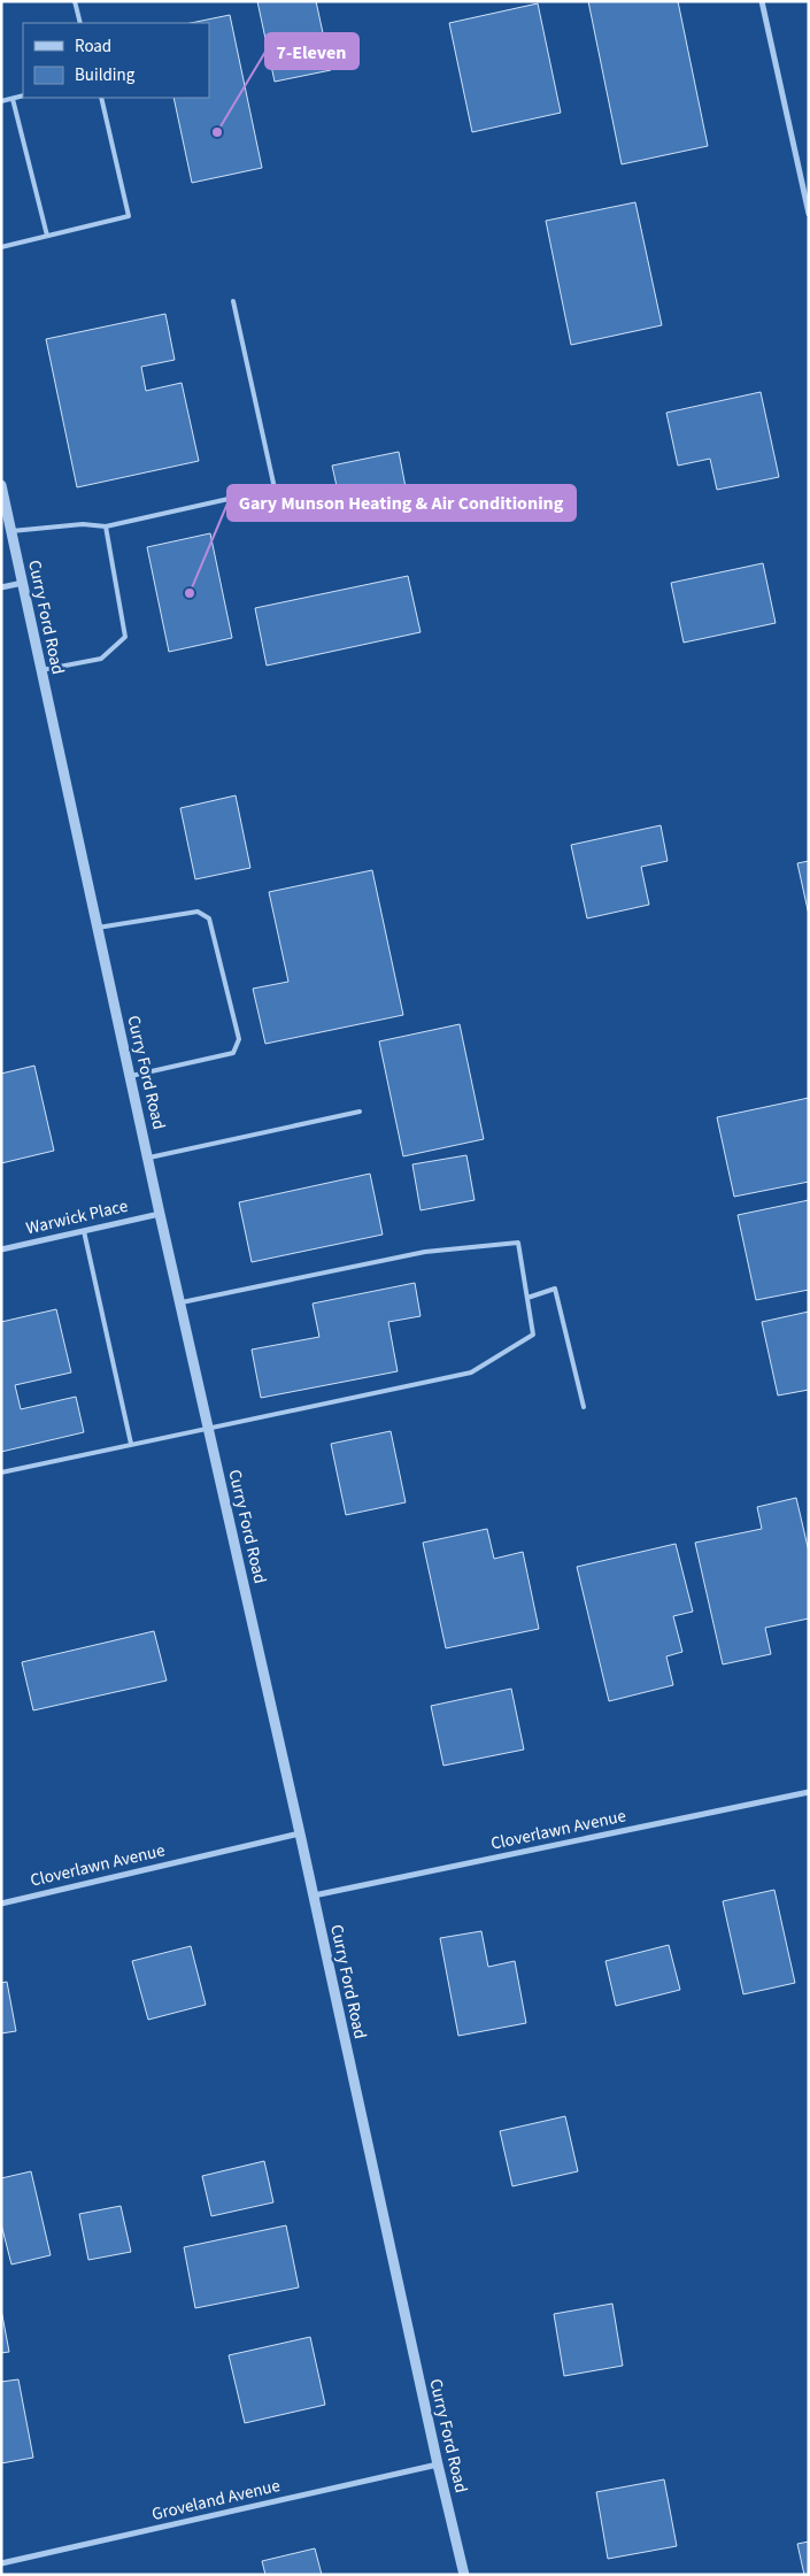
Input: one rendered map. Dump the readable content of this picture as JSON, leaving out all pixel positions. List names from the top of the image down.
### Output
{
  "streets": {
    "street": [
      "Curry Ford Road",
      "Warwick Place",
      "Cloverlawn Avenue",
      "Groveland Avenue"
    ]
  },
  "crossings": [
    ["Curry Ford Road", "Warwick Place"],
    ["Curry Ford Road", "Cloverlawn Avenue"],
    ["Curry Ford Road", "Groveland Avenue"]
  ],
  "places": ["7-Eleven", "Gary Munson Heating & Air Conditioning"],
  "legend": ["Road", "Building"]
}
